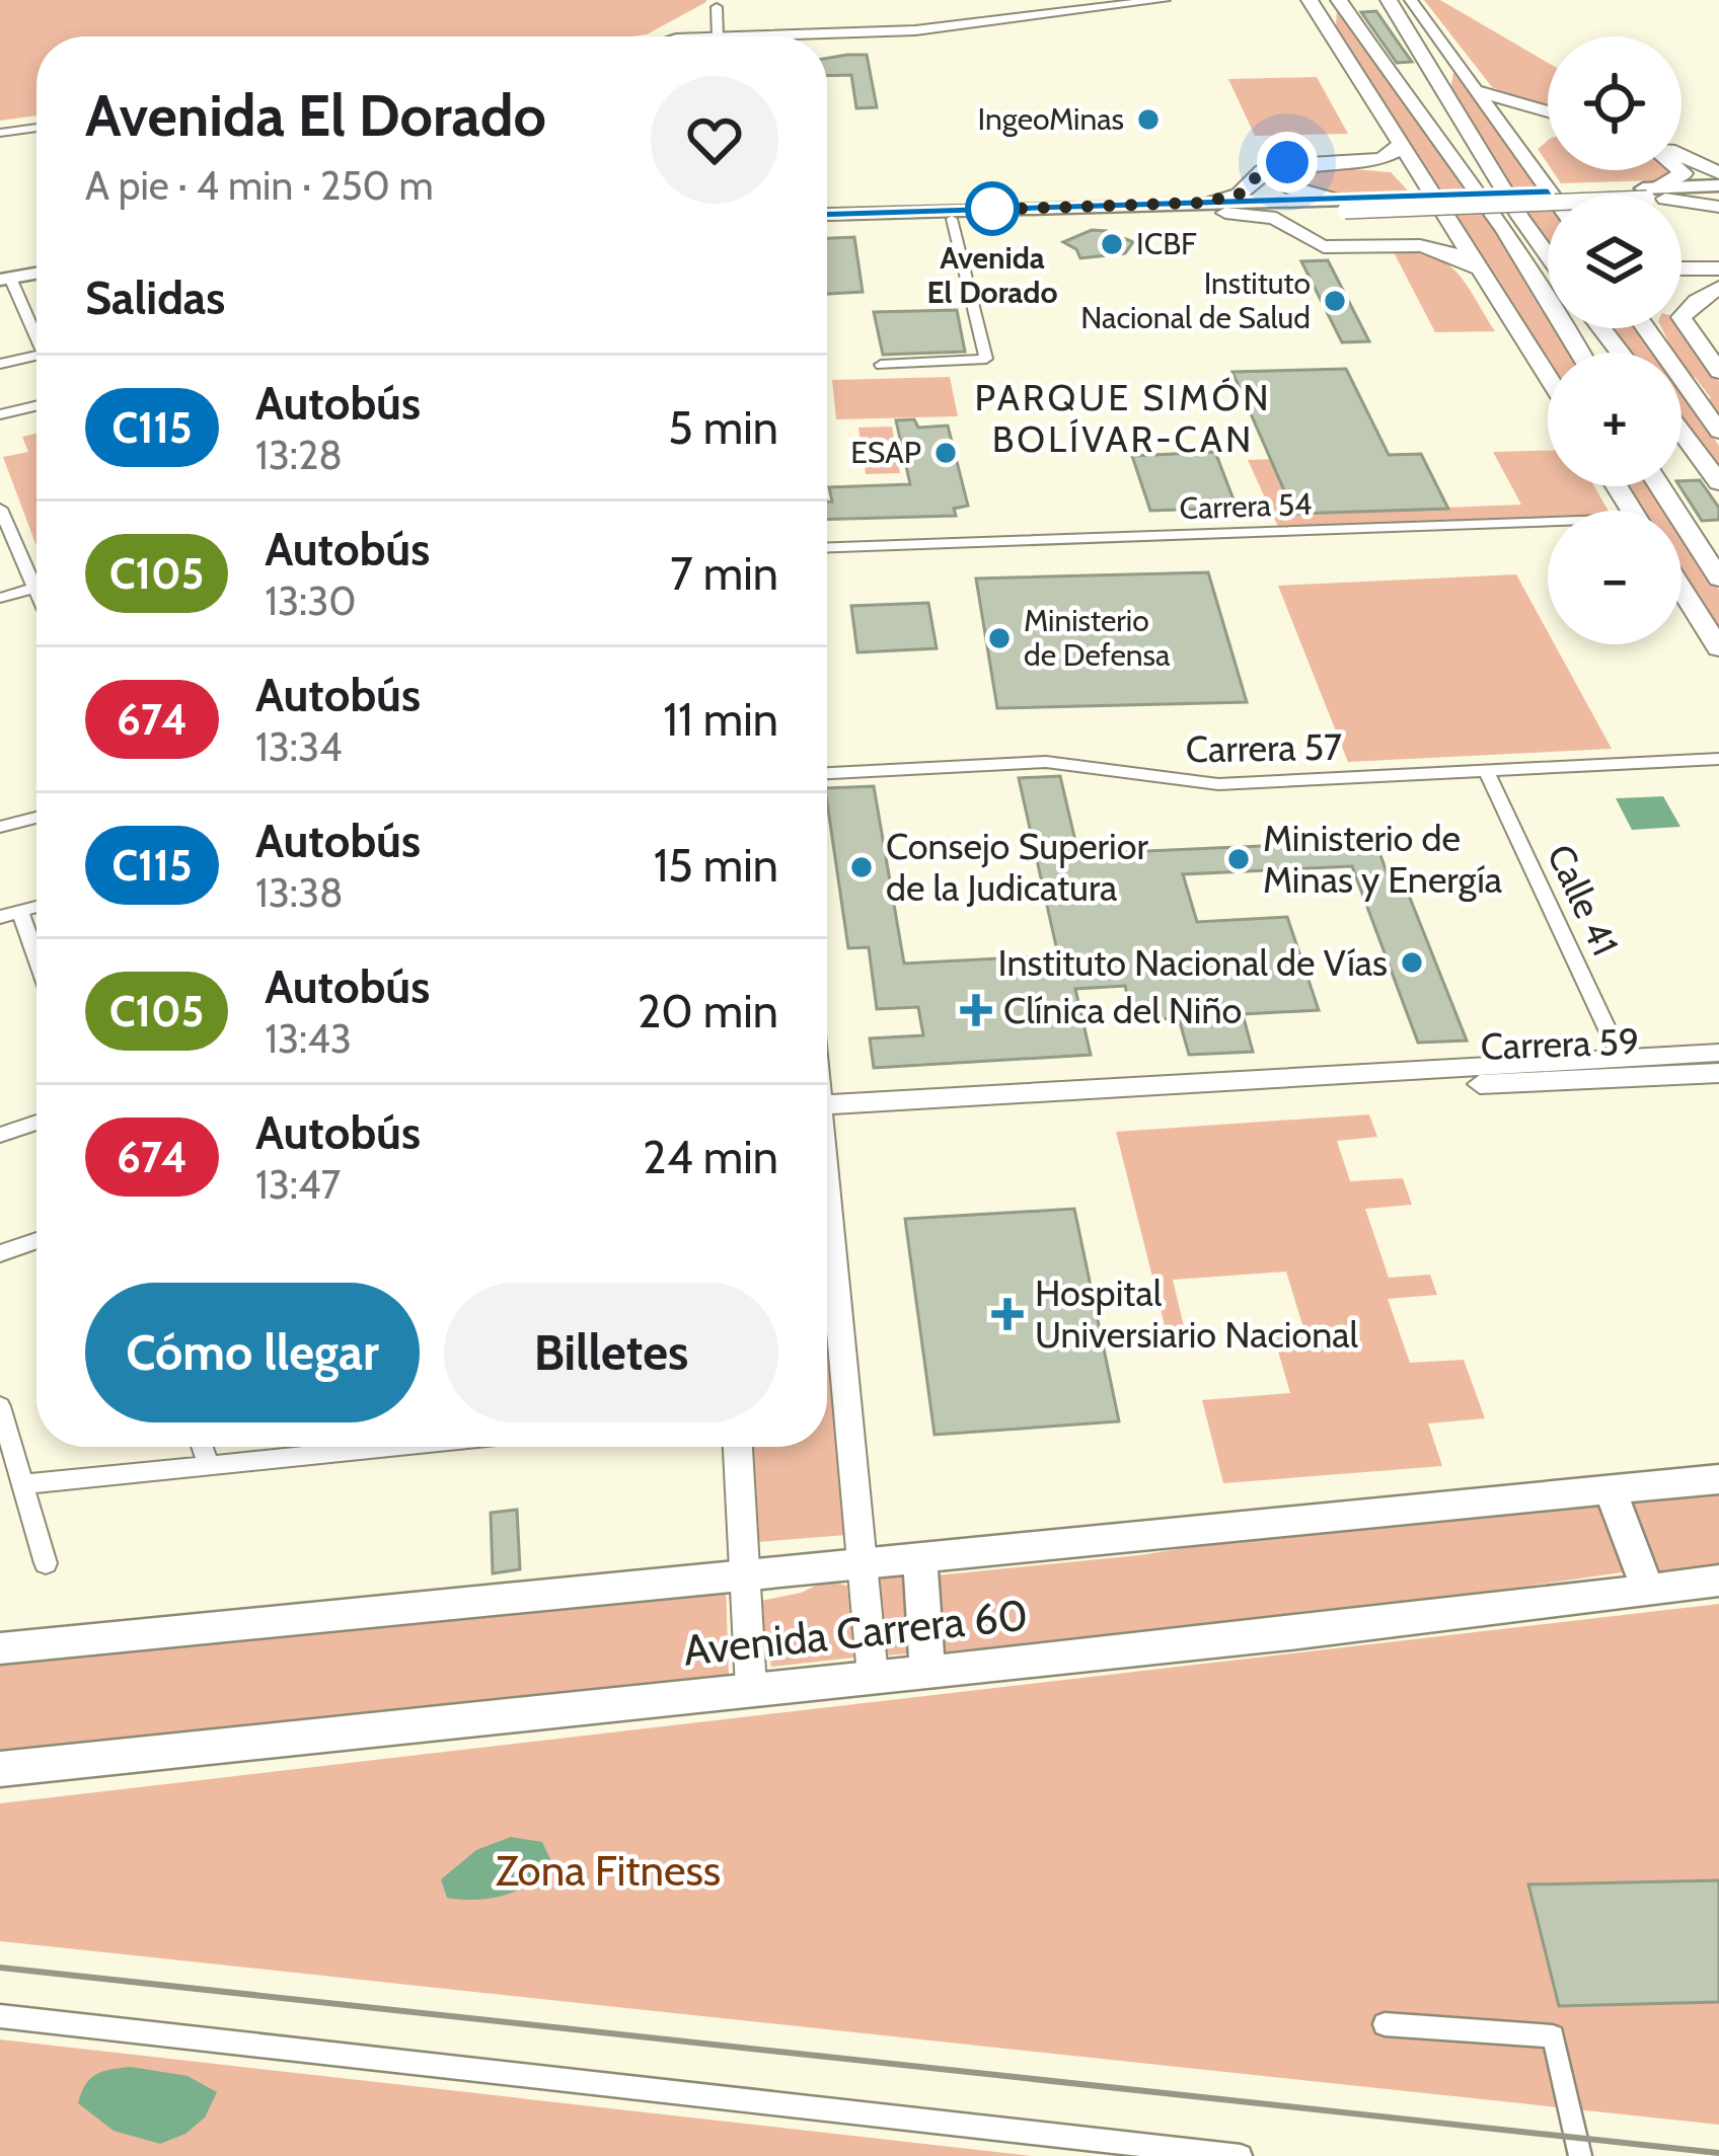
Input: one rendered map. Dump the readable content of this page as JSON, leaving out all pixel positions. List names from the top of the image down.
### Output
{
  "streets": {
    "main road": ["Avenida Carrera 60"],
    "street": [
      "Carrera 54",
      "Carrera 57",
      "Calle 41",
      "Carrera 59"
    ]
  },
  "crossings": [
    ["Carrera 57", "Calle 41"],
    ["Calle 41", "Carrera 59"]
  ],
  "districts": ["PARQUE SIMÓN BOLÍVAR-CAN"],
  "parks": ["Zona Fitness"],
  "places": {
    "other": [
      "IngeoMinas",
      "Avenida El Dorado",
      "ICBF",
      "Instituto Nacional de Salud",
      "ESAP",
      "Ministerio de Defensa",
      "Ministerio de Minas y Energía",
      "Consejo Superior de la Judicatura",
      "Instituto Nacional de Vías"
    ],
    "health": ["Clínica del Niño", "Hospital Universiario Nacional"]
  },
  "lines": ["bus line C115"],
  "page": {
    "map_buttons": ["+", "−"],
    "heading": [
      ["Avenida El Dorado", "A pie · 4 min · 250 m"],
      "Salidas"
    ],
    "list": [
      {
        "mark": "C115",
        "name": "Autobús",
        "note": "13:28",
        "value": "5 min"
      },
      {
        "mark": "C105",
        "name": "Autobús",
        "note": "13:30",
        "value": "7 min"
      },
      {
        "mark": "674",
        "name": "Autobús",
        "note": "13:34",
        "value": "11 min"
      },
      {
        "mark": "C115",
        "name": "Autobús",
        "note": "13:38",
        "value": "15 min"
      },
      {
        "mark": "C105",
        "name": "Autobús",
        "note": "13:43",
        "value": "20 min"
      },
      {
        "mark": "674",
        "name": "Autobús",
        "note": "13:47",
        "value": "24 min"
      }
    ],
    "buttons": ["Cómo llegar", "Billetes"]
  }
}
